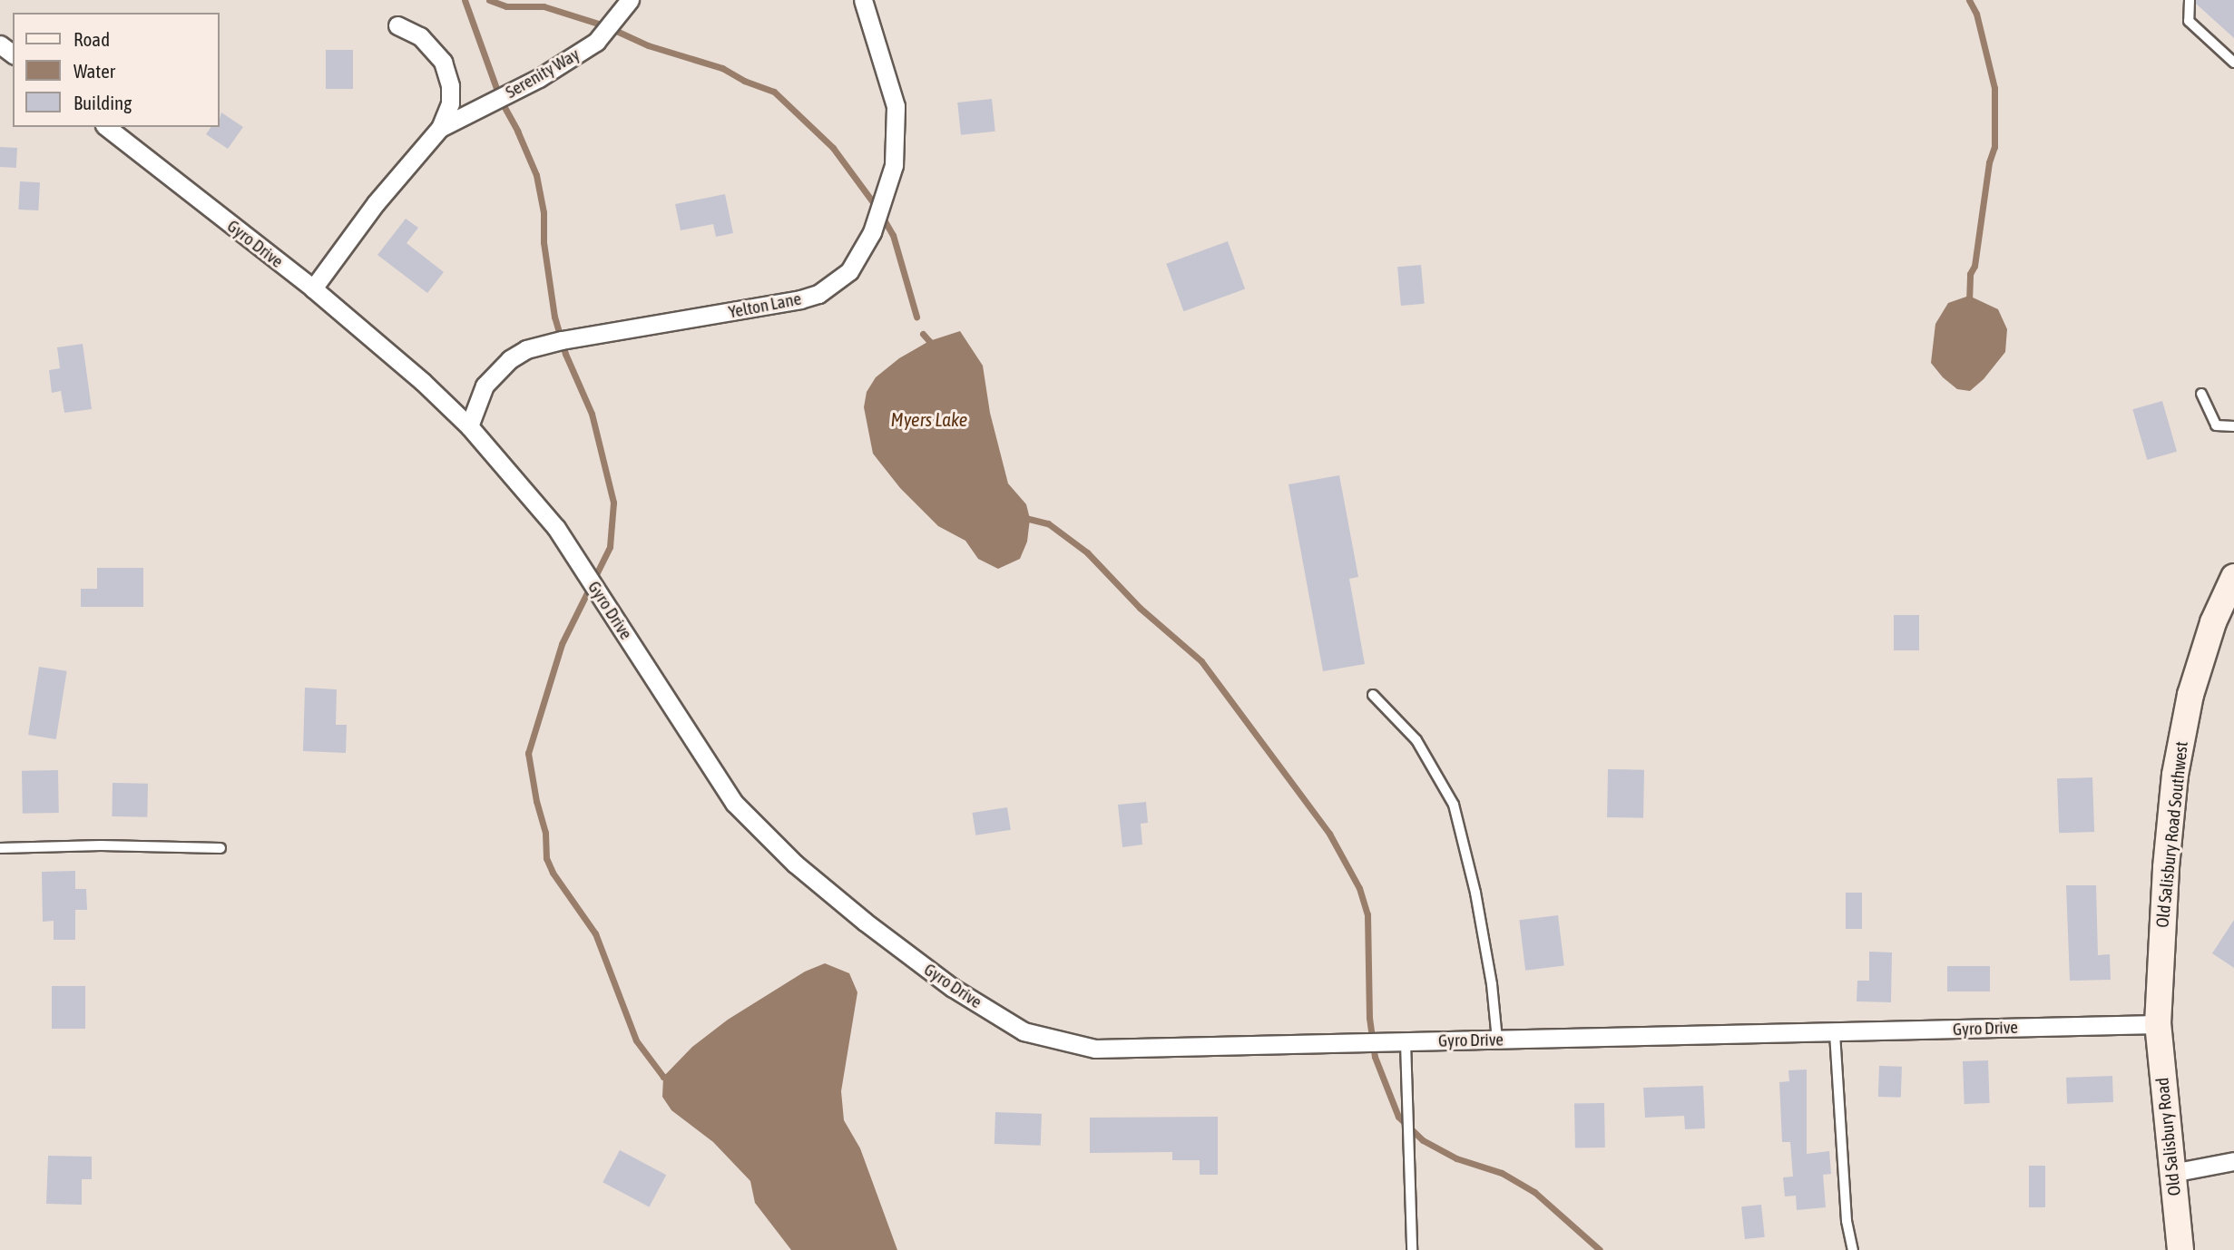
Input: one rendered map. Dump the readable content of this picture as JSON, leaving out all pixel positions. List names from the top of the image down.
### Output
{
  "streets": {
    "main road": ["Old Salisbury Road Southwest", "Old Salisbury Road"],
    "street": ["Serenity Way", "Gyro Drive", "Yelton Lane"]
  },
  "crossings": [
    ["Serenity Way", "Gyro Drive"],
    ["Gyro Drive", "Yelton Lane"],
    ["Gyro Drive", "Old Salisbury Road Southwest"],
    ["Gyro Drive", "Old Salisbury Road"],
    ["Old Salisbury Road Southwest", "Old Salisbury Road"]
  ],
  "water": ["Myers Lake"],
  "legend": ["Road", "Water", "Building"]
}
